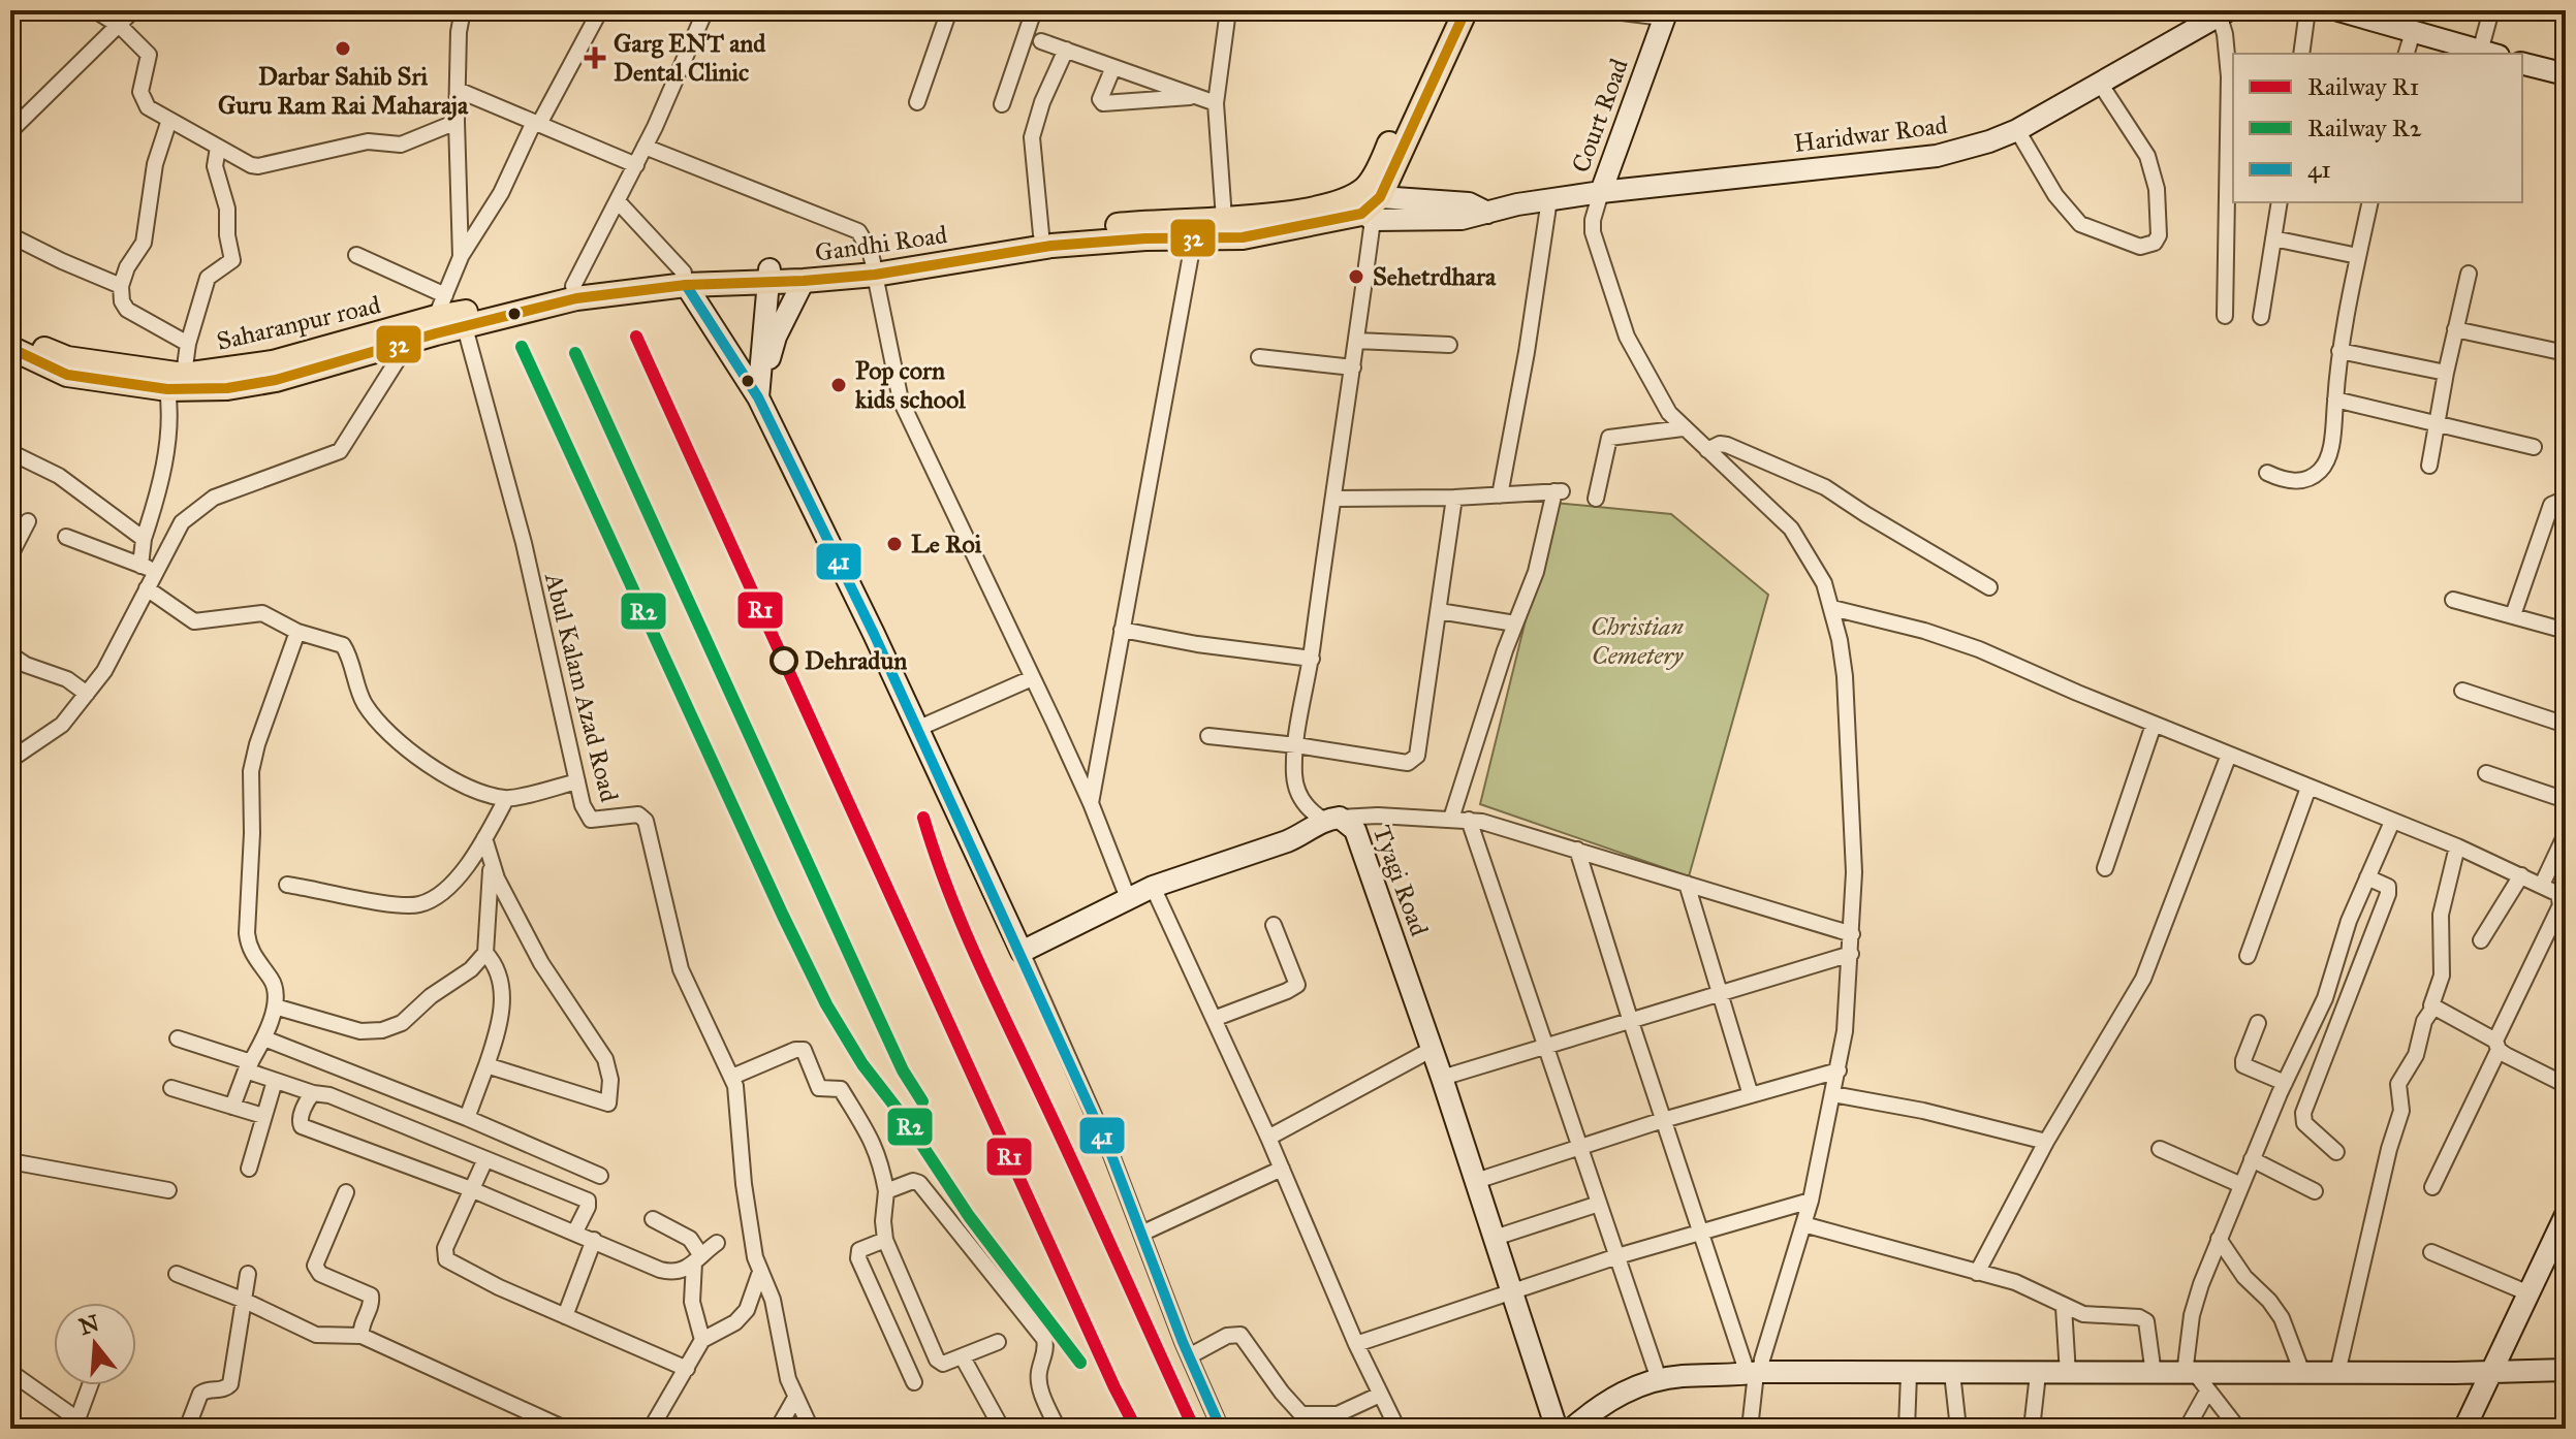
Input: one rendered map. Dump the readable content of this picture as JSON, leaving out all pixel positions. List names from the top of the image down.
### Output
{
  "streets": {
    "main road": ["Gandhi Road", "Saharanpur road"],
    "street": [
      "Court Road",
      "Haridwar Road",
      "Abul Kalam Azad Road",
      "Tyagi Road"
    ]
  },
  "crossings": [
    ["Court Road", "Haridwar Road"],
    ["Haridwar Road", "Gandhi Road"],
    ["Haridwar Road", "Tyagi Road"],
    ["Gandhi Road", "Saharanpur road"],
    ["Gandhi Road", "Abul Kalam Azad Road"],
    ["Gandhi Road", "Tyagi Road"]
  ],
  "parks": ["Christian Cemetery"],
  "places": {
    "other": [
      "Darbar Sahib Sri Guru Ram Rai Maharaja",
      "Sehetrdhara",
      "Pop corn kids school",
      "Le Roi",
      "Dehradun"
    ],
    "health": ["Garg ENT and Dental Clinic"]
  },
  "lines": [
    "transit line 32",
    "transit line 41",
    "rail line R1",
    "rail line R2"
  ],
  "legend": ["Railway R1", "Railway R2", "41"],
  "north": "top"
}
